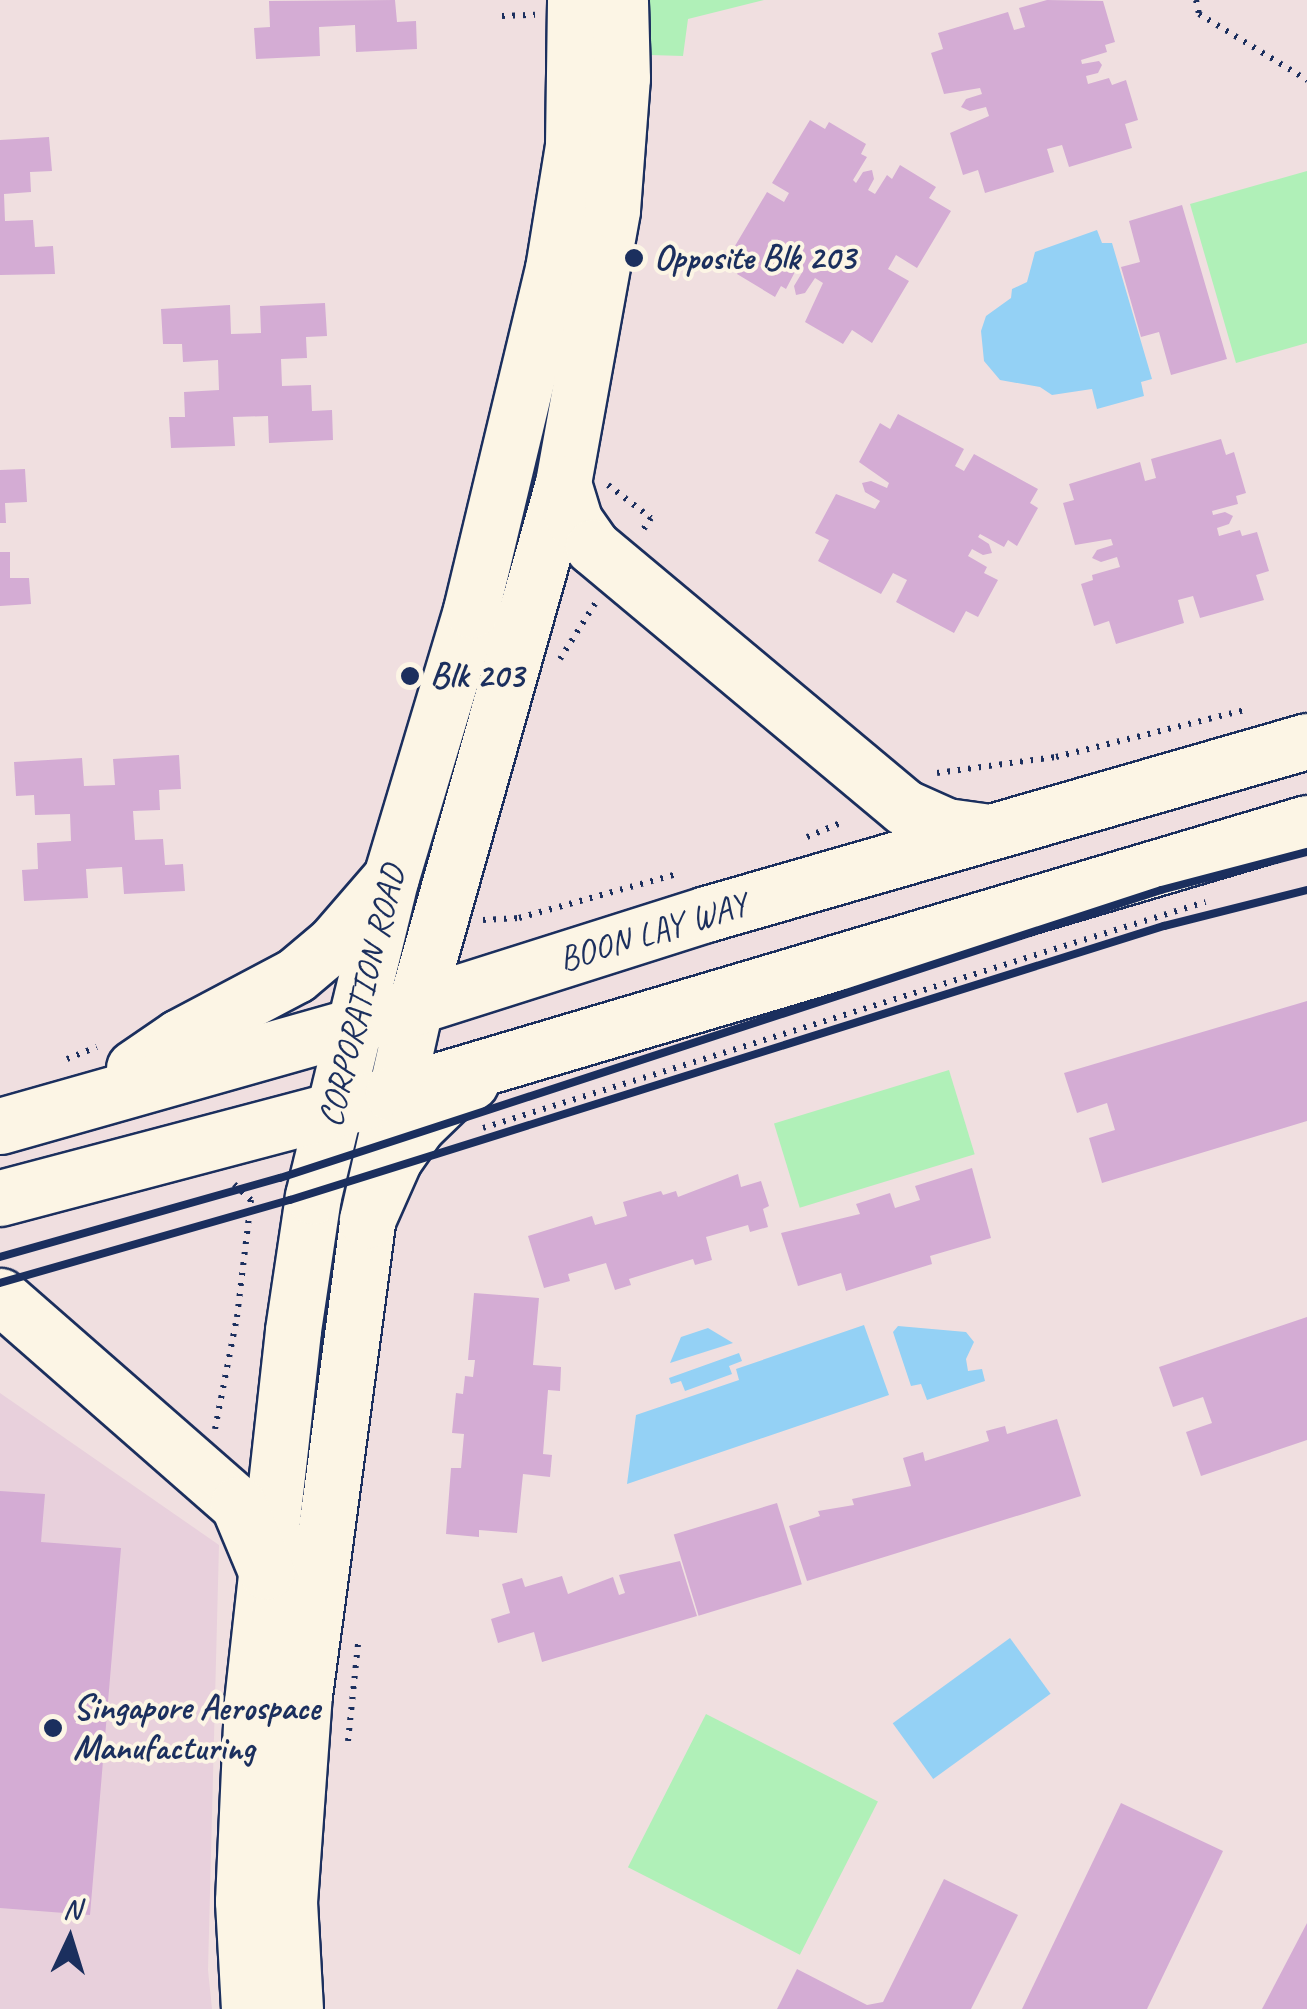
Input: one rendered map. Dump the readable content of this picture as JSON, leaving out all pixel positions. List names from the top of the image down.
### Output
{
  "streets": {
    "main road": ["BOON LAY WAY", "CORPORATION ROAD"]
  },
  "crossings": [
    ["BOON LAY WAY", "CORPORATION ROAD"]
  ],
  "places": ["Opposite Blk 203", "Blk 203", "Singapore Aerospace Manufacturing"],
  "north": "top"
}
